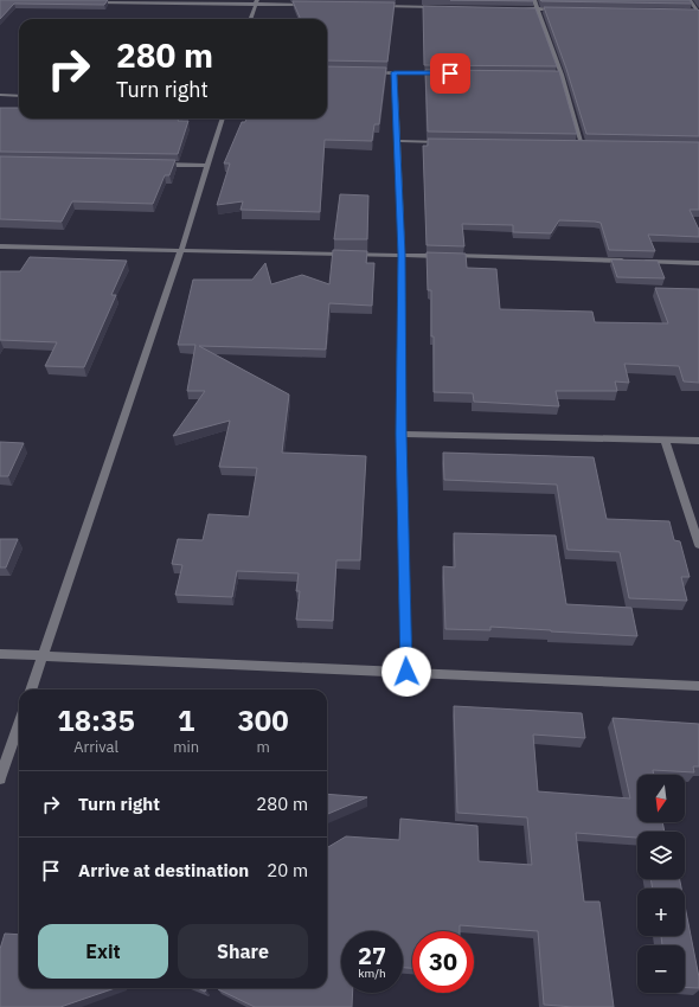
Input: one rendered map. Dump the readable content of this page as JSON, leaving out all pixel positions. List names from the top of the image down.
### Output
{
  "north": "bottom",
  "page": {
    "turn": ["280 m", "Turn right"],
    "eta": [
      "18:35",
      "Arrival",
      "1",
      "min",
      "300",
      "m"
    ],
    "list": [
      {
        "name": "Turn right",
        "value": "280 m"
      },
      {
        "name": "Arrive at destination",
        "value": "20 m"
      }
    ],
    "map_buttons": ["+", "−"],
    "buttons": ["Exit", "Share"],
    "speed": "27 km/h",
    "limit": "30"
  }
}
